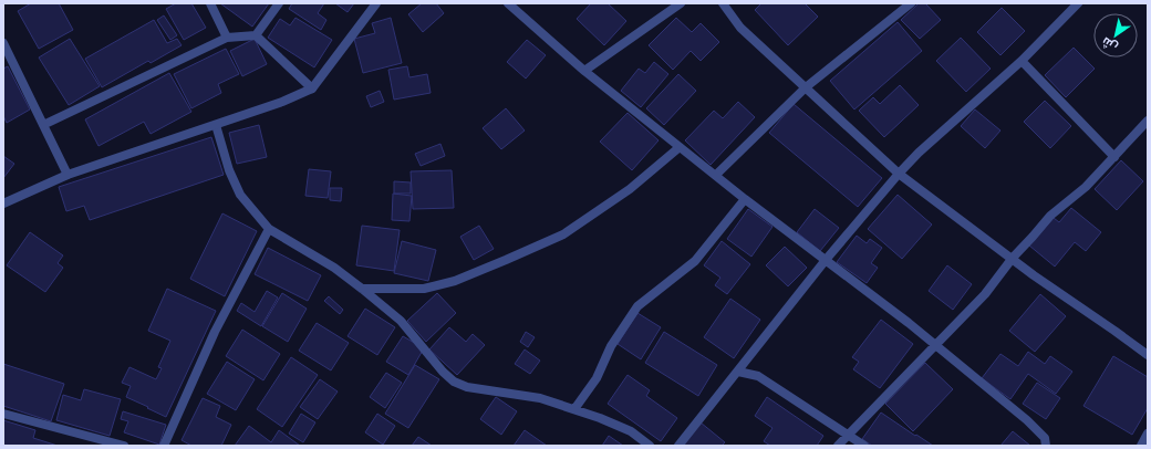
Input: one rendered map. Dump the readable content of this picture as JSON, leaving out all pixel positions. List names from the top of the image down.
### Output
{
  "north": "bottom left"
}
